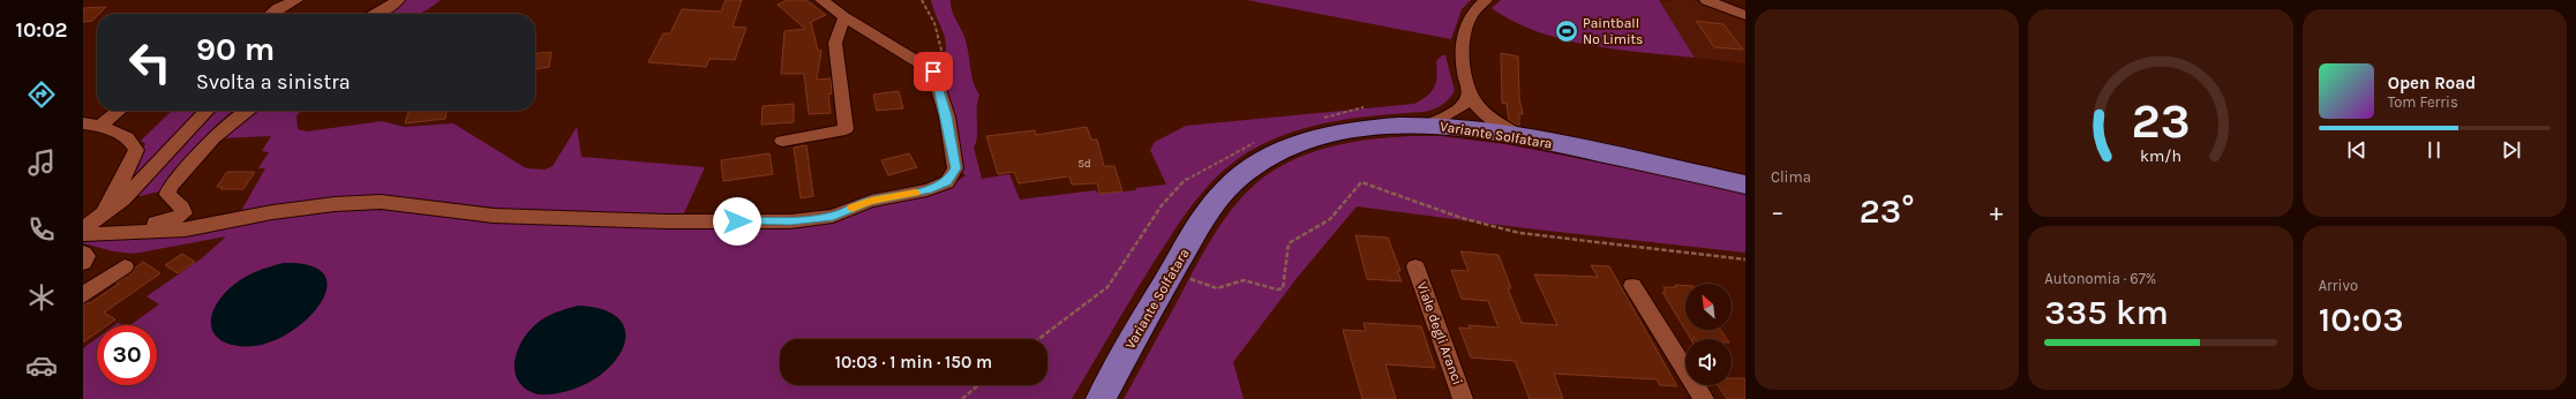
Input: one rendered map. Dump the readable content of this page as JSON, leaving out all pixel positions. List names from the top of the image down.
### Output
{
  "streets": {
    "main road": ["Variante Solfatara"],
    "street": ["Viale degli Aranci"]
  },
  "places": {
    "sports": ["Paintball No Limits"]
  },
  "house_numbers": ["5d"],
  "north": "top left",
  "page": {
    "tabs": "10:02",
    "tile": [
      "Clima",
      ["Autonomia · 67%", "335 km"],
      ["Arrivo", "10:03"]
    ],
    "turn": ["90 m", "Svolta a sinistra"],
    "song": ["Open Road", "Tom Ferris"],
    "heat": ["−", "23°", "+"],
    "limit": "30",
    "trip": "10:03 · 1 min · 150 m",
    "gauge": ["23", "km/h"]
  }
}
